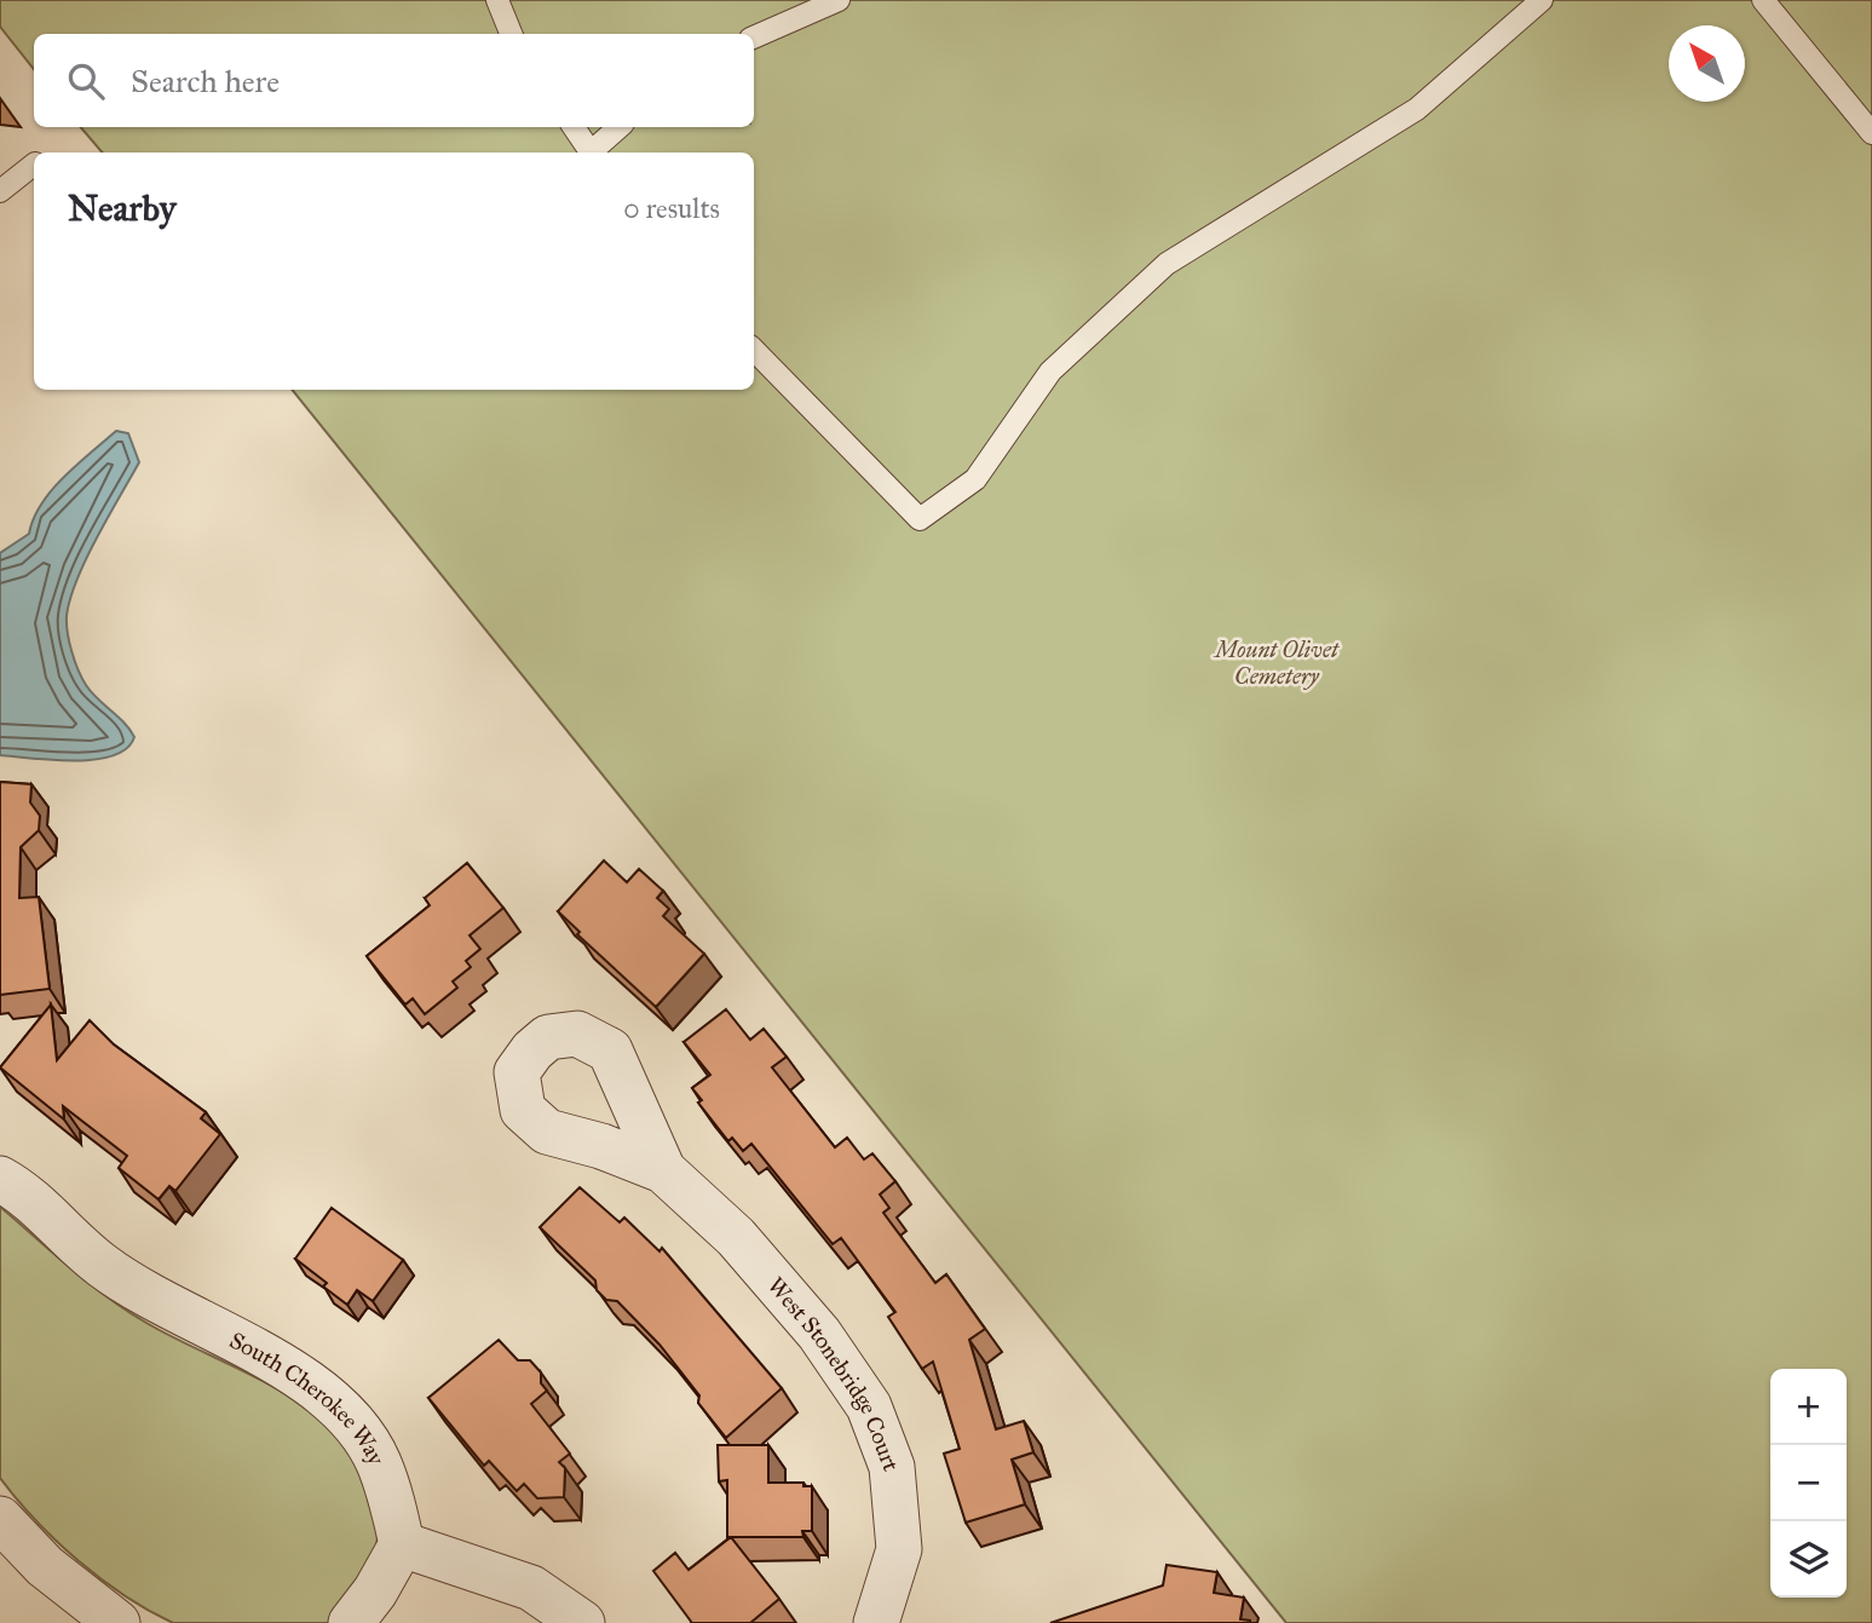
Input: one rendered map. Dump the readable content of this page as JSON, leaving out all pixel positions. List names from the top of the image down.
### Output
{
  "streets": {
    "street": ["West Stonebridge Court", "South Cherokee Way"]
  },
  "parks": ["Mount Olivet Cemetery"],
  "north": "top left",
  "page": {
    "search": "Search here",
    "heading": ["Nearby", "0 results"],
    "map_buttons": ["+", "−"]
  }
}
